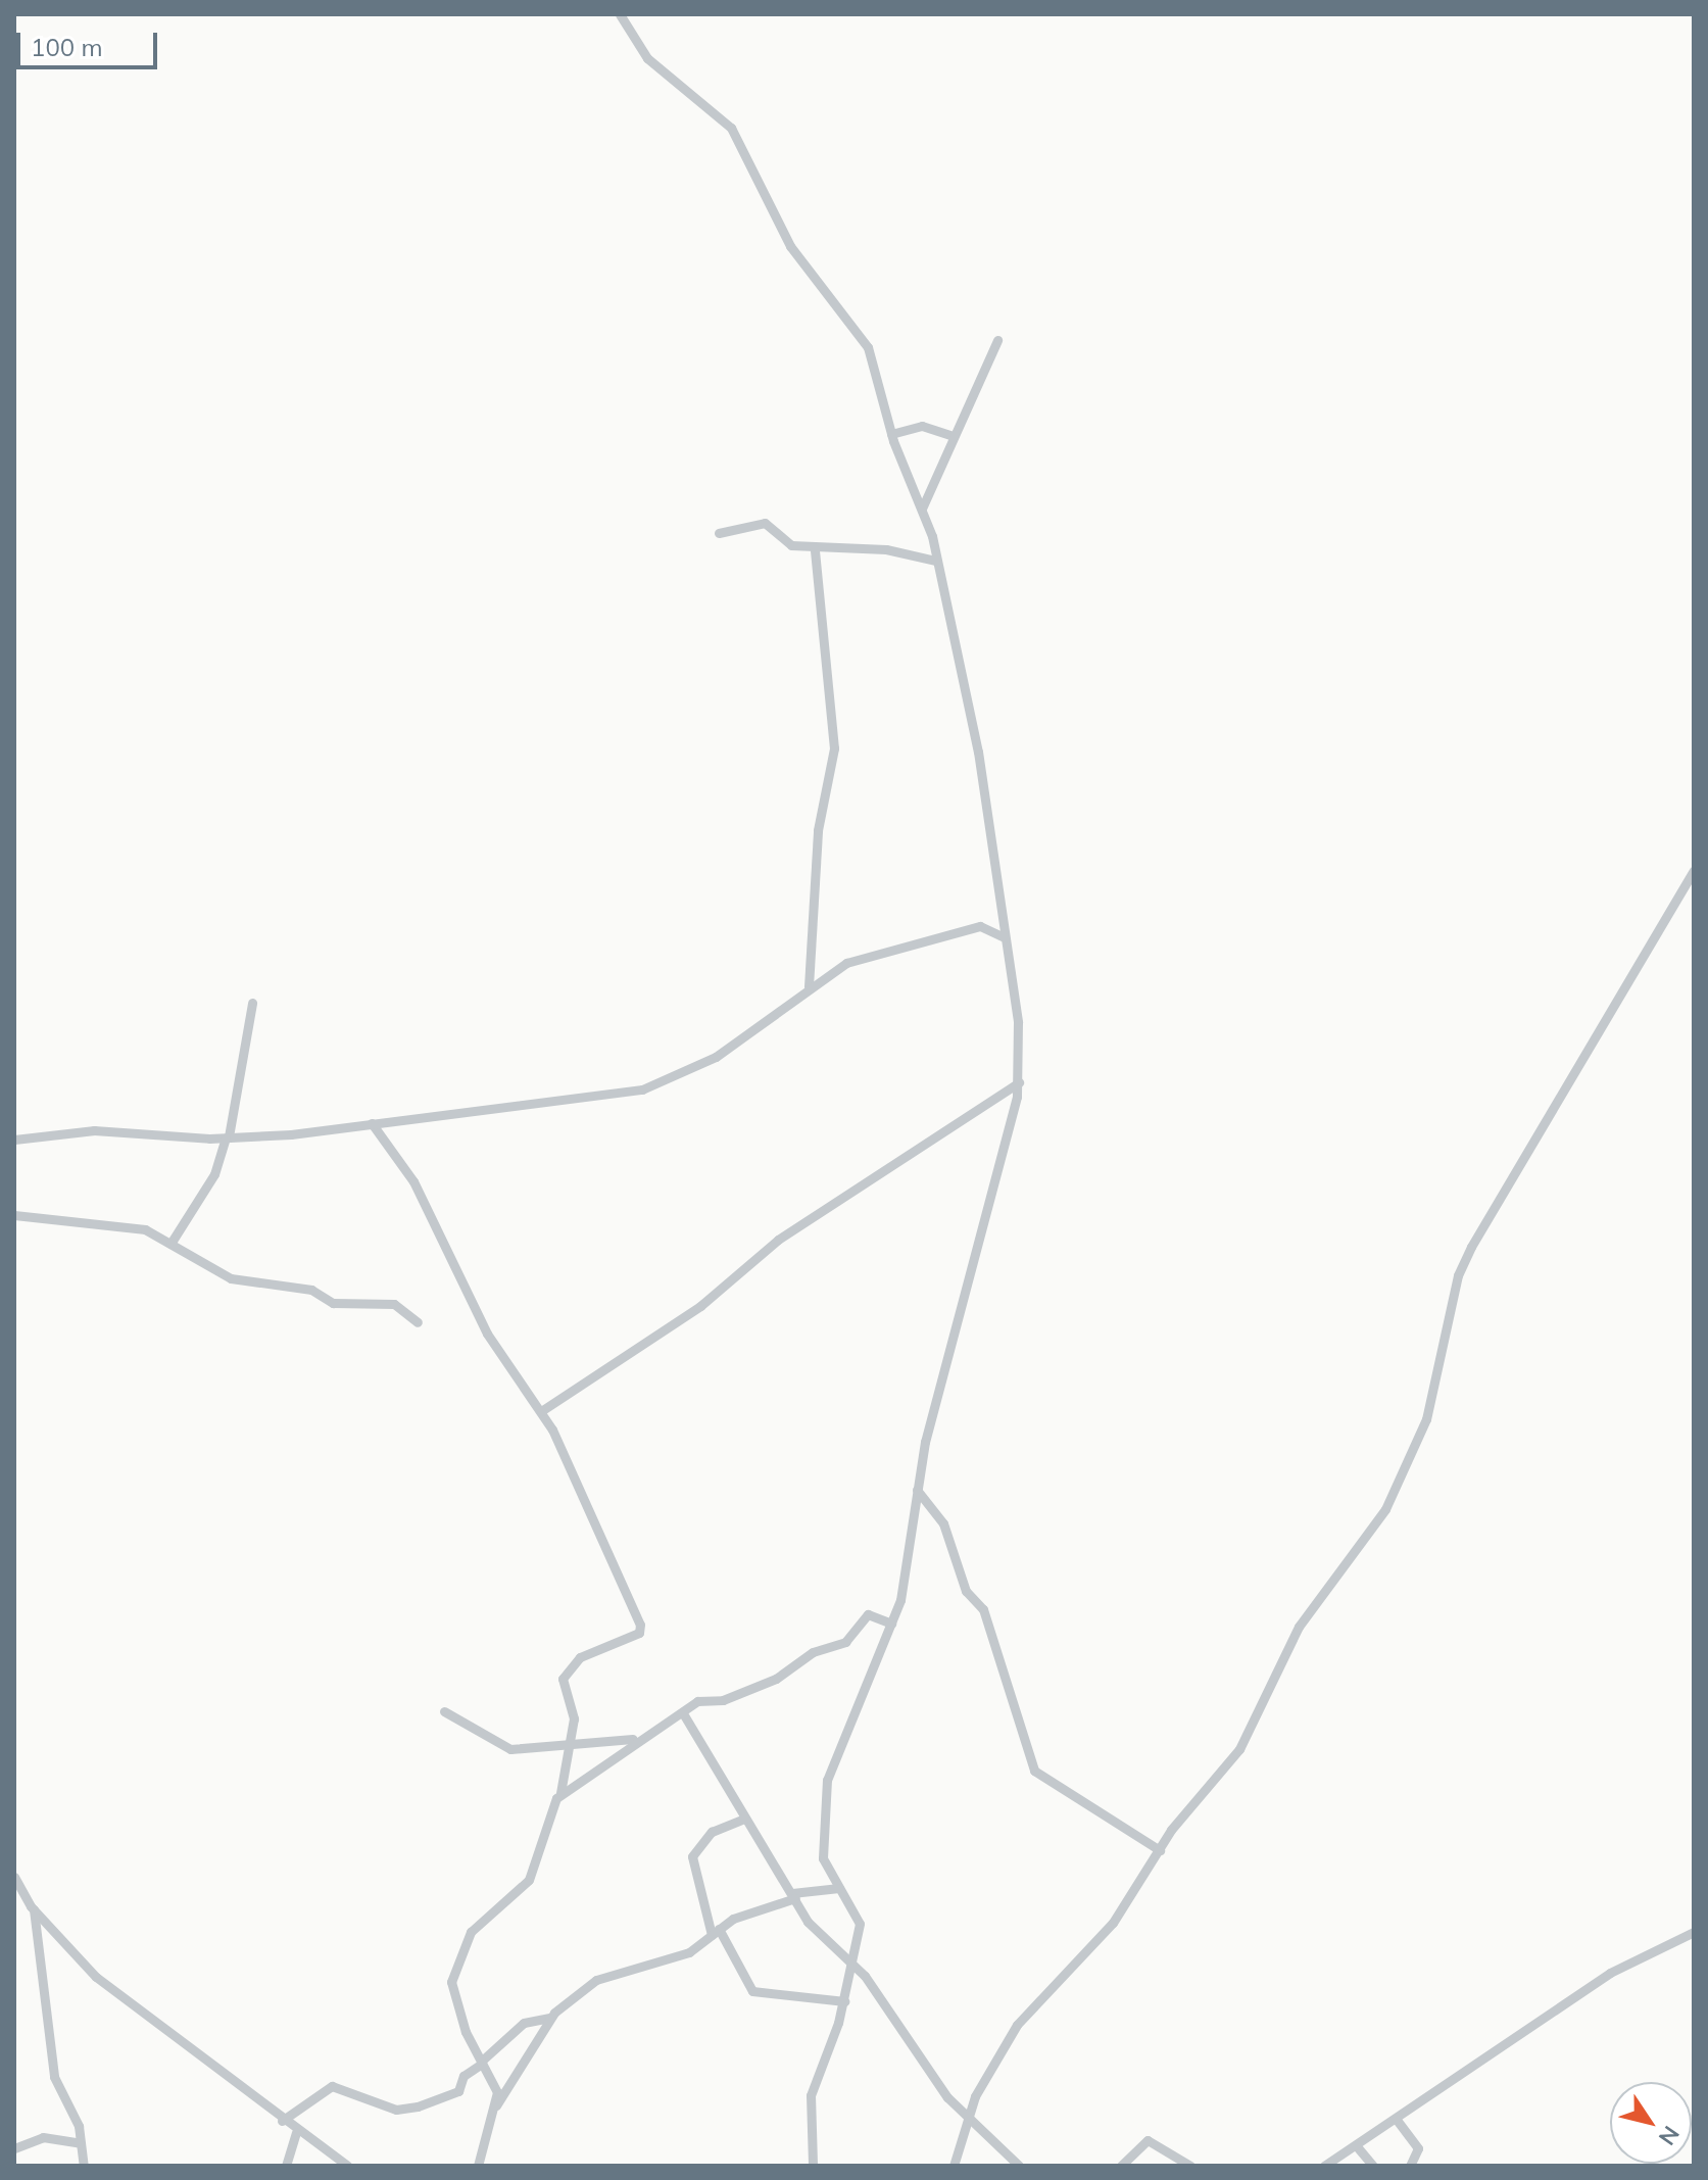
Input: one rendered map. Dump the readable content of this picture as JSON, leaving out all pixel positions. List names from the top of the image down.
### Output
{
  "scale_bar": "100 m",
  "north": "bottom right"
}
